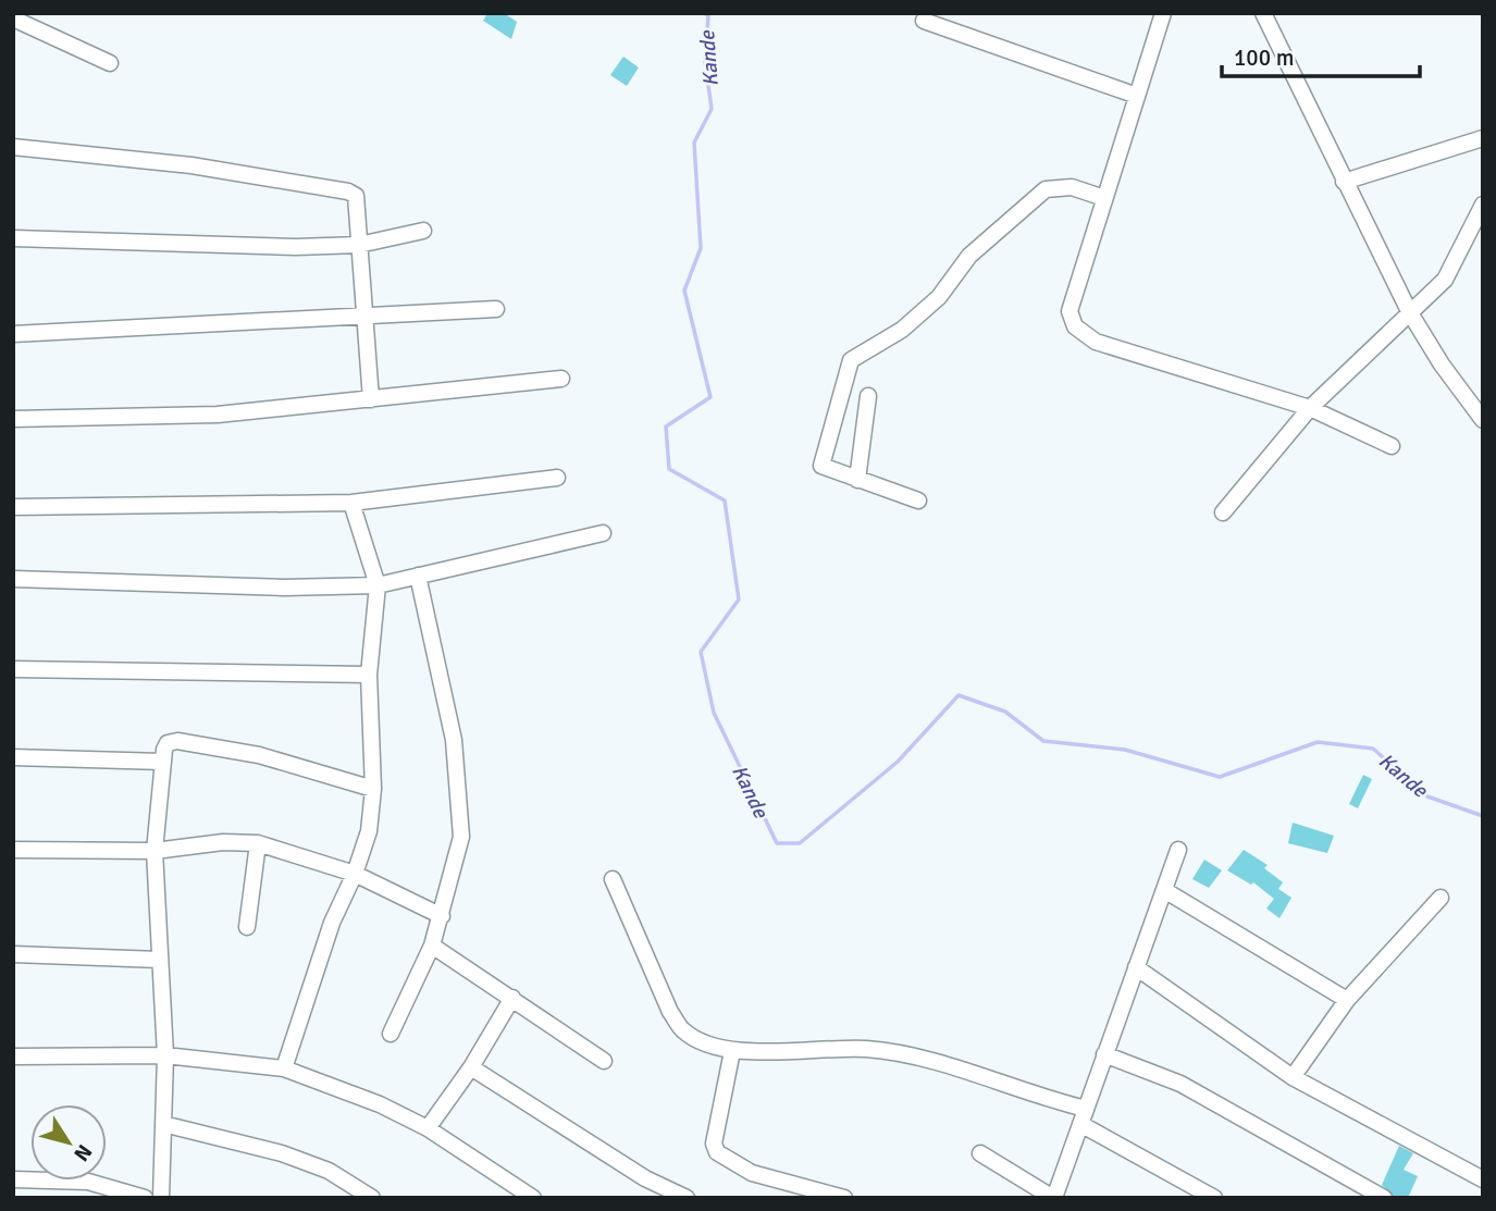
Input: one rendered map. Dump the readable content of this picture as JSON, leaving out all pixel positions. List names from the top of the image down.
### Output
{
  "water": ["Kande"],
  "scale_bar": "100 m",
  "north": "bottom right"
}
